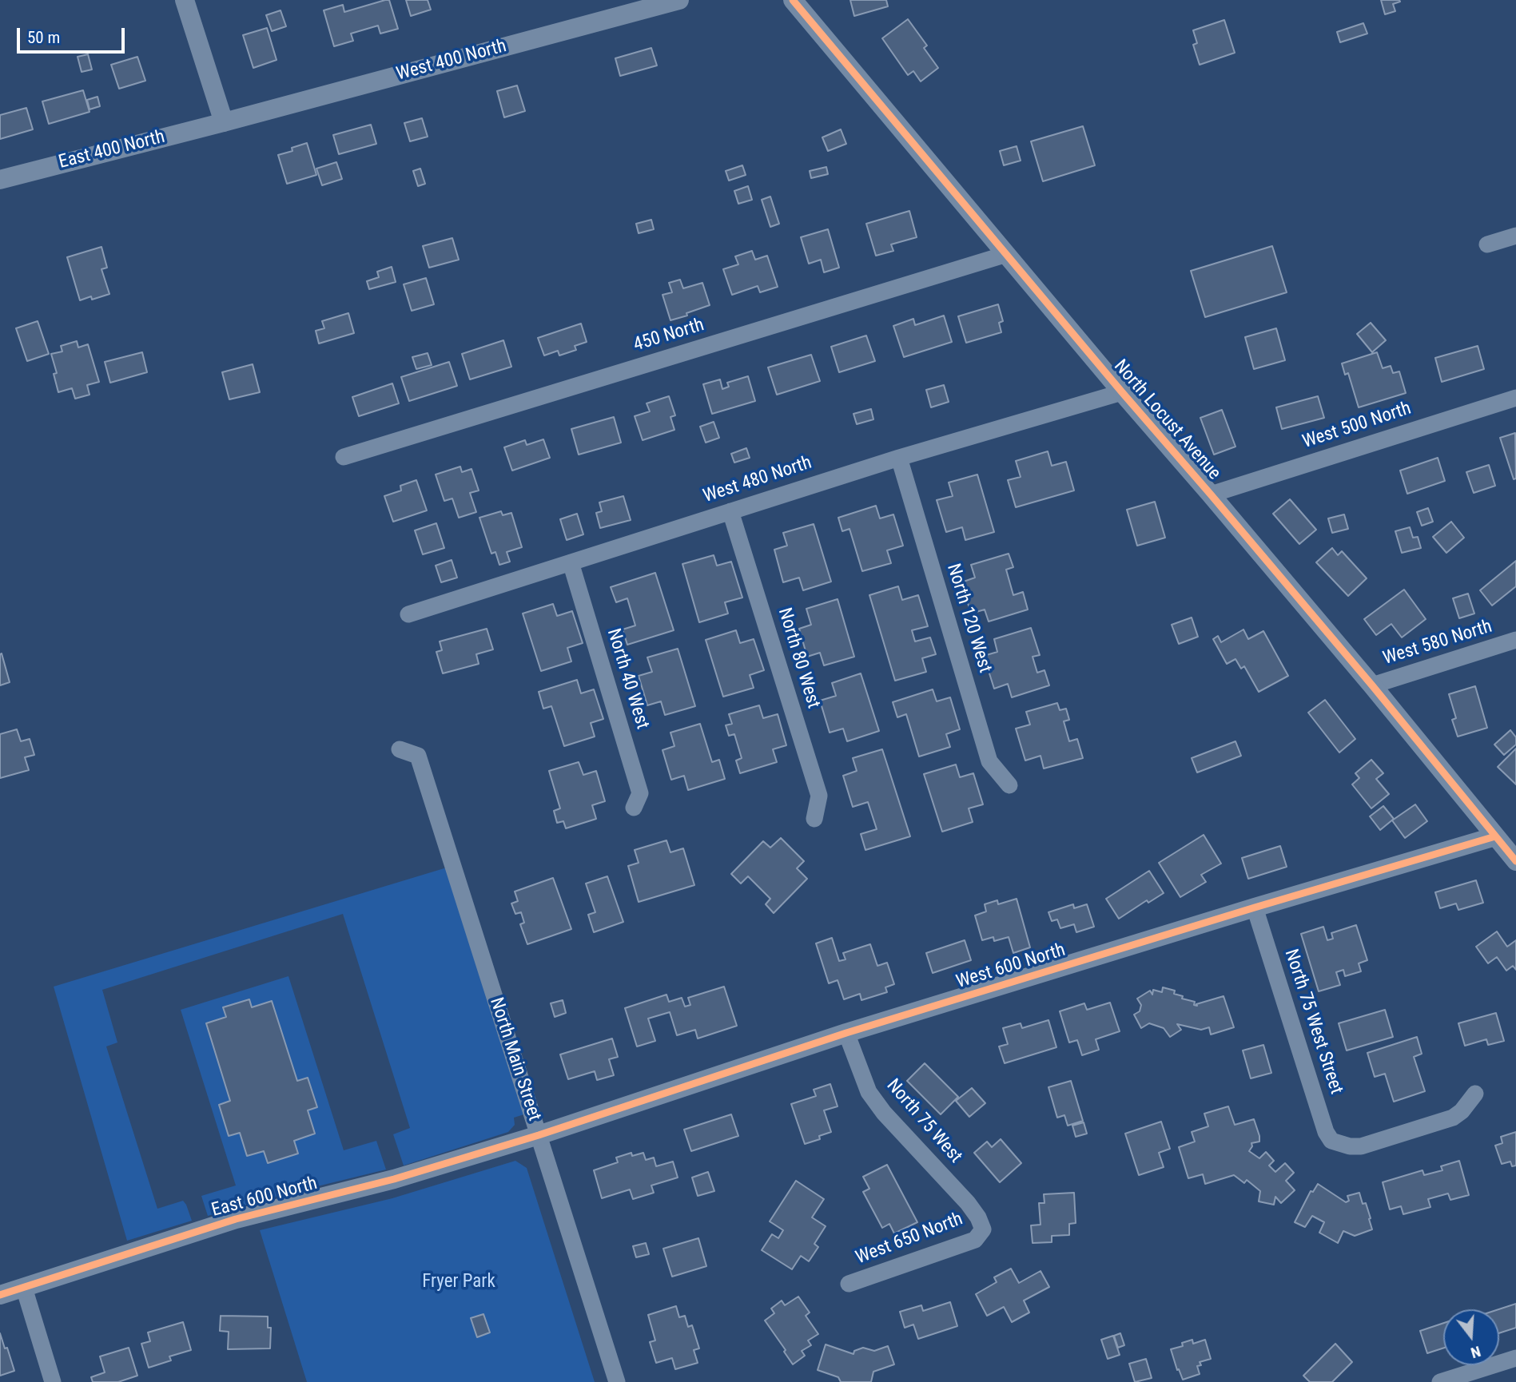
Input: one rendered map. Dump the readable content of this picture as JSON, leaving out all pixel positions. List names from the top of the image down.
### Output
{
  "streets": {
    "street": [
      "West 400 North",
      "East 400 North",
      "450 North",
      "North Locust Avenue",
      "West 500 North",
      "West 480 North",
      "North 120 West",
      "West 580 North",
      "North 80 West",
      "North 40 West",
      "West 600 North",
      "North 75 West Street",
      "North Main Street",
      "North 75 West",
      "East 600 North",
      "West 650 North"
    ]
  },
  "crossings": [
    ["West 400 North", "East 400 North"],
    ["450 North", "North Locust Avenue"],
    ["North Locust Avenue", "West 500 North"],
    ["North Locust Avenue", "West 480 North"],
    ["North Locust Avenue", "West 580 North"],
    ["North Locust Avenue", "West 600 North"],
    ["West 480 North", "North 120 West"],
    ["West 480 North", "North 80 West"],
    ["West 480 North", "North 40 West"],
    ["West 600 North", "North 75 West Street"],
    ["West 600 North", "North Main Street"],
    ["West 600 North", "North 75 West"],
    ["West 600 North", "East 600 North"],
    ["North Main Street", "East 600 North"],
    ["North 75 West", "West 650 North"]
  ],
  "parks": ["Fryer Park"],
  "scale_bar": "50 m",
  "north": "bottom"
}
